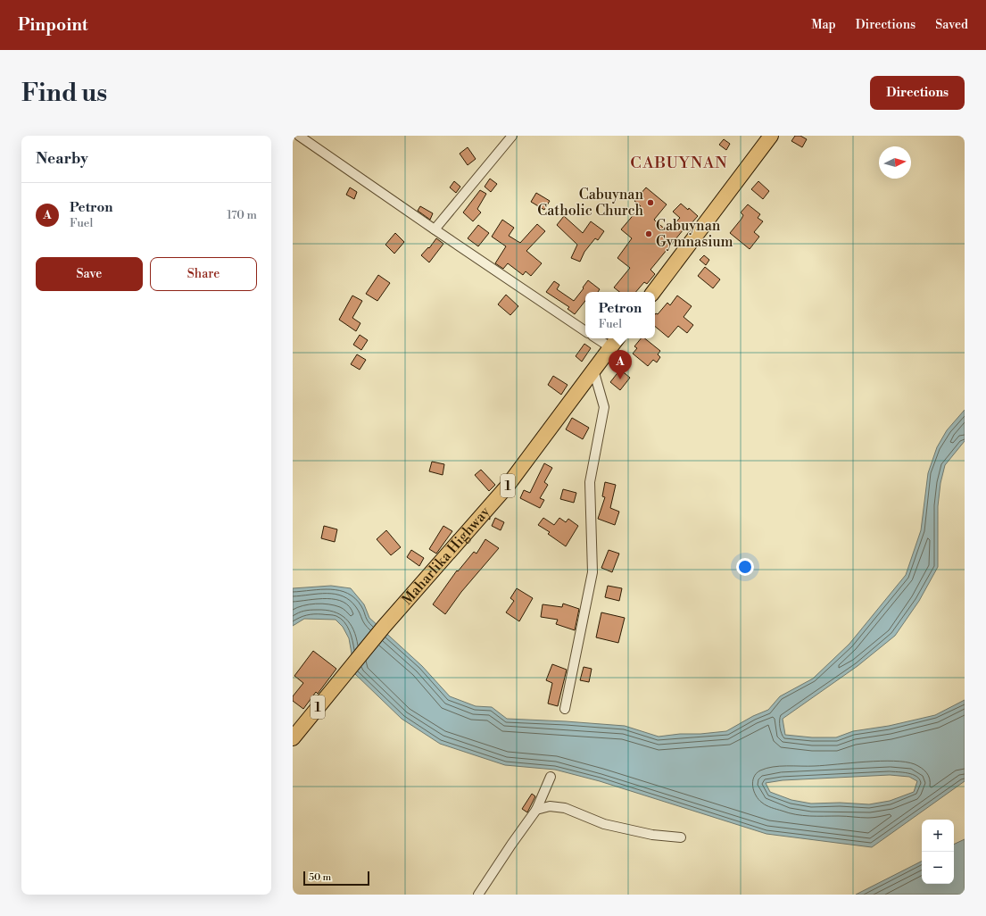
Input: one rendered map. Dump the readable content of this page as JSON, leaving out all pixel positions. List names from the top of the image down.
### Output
{
  "streets": {
    "highway": ["1", "Maharlika Highway"]
  },
  "districts": ["CABUYNAN"],
  "places": ["Cabuynan Catholic Church", "Cabuynan Gymnasium"],
  "scale_bar": "50 m",
  "north": "right",
  "page": {
    "header": "Pinpoint",
    "nav": ["Map", "Directions", "Saved"],
    "buttons": [
      "Directions",
      ["Save", "Share"]
    ],
    "title": "Find us",
    "heading": "Nearby",
    "list": [
      {
        "mark": "A",
        "name": "Petron",
        "note": "Fuel",
        "value": "170 m"
      }
    ],
    "popup": ["Petron", "Fuel"],
    "pins": "A",
    "map_buttons": ["+", "−"],
    "scale": "50 m"
  }
}
